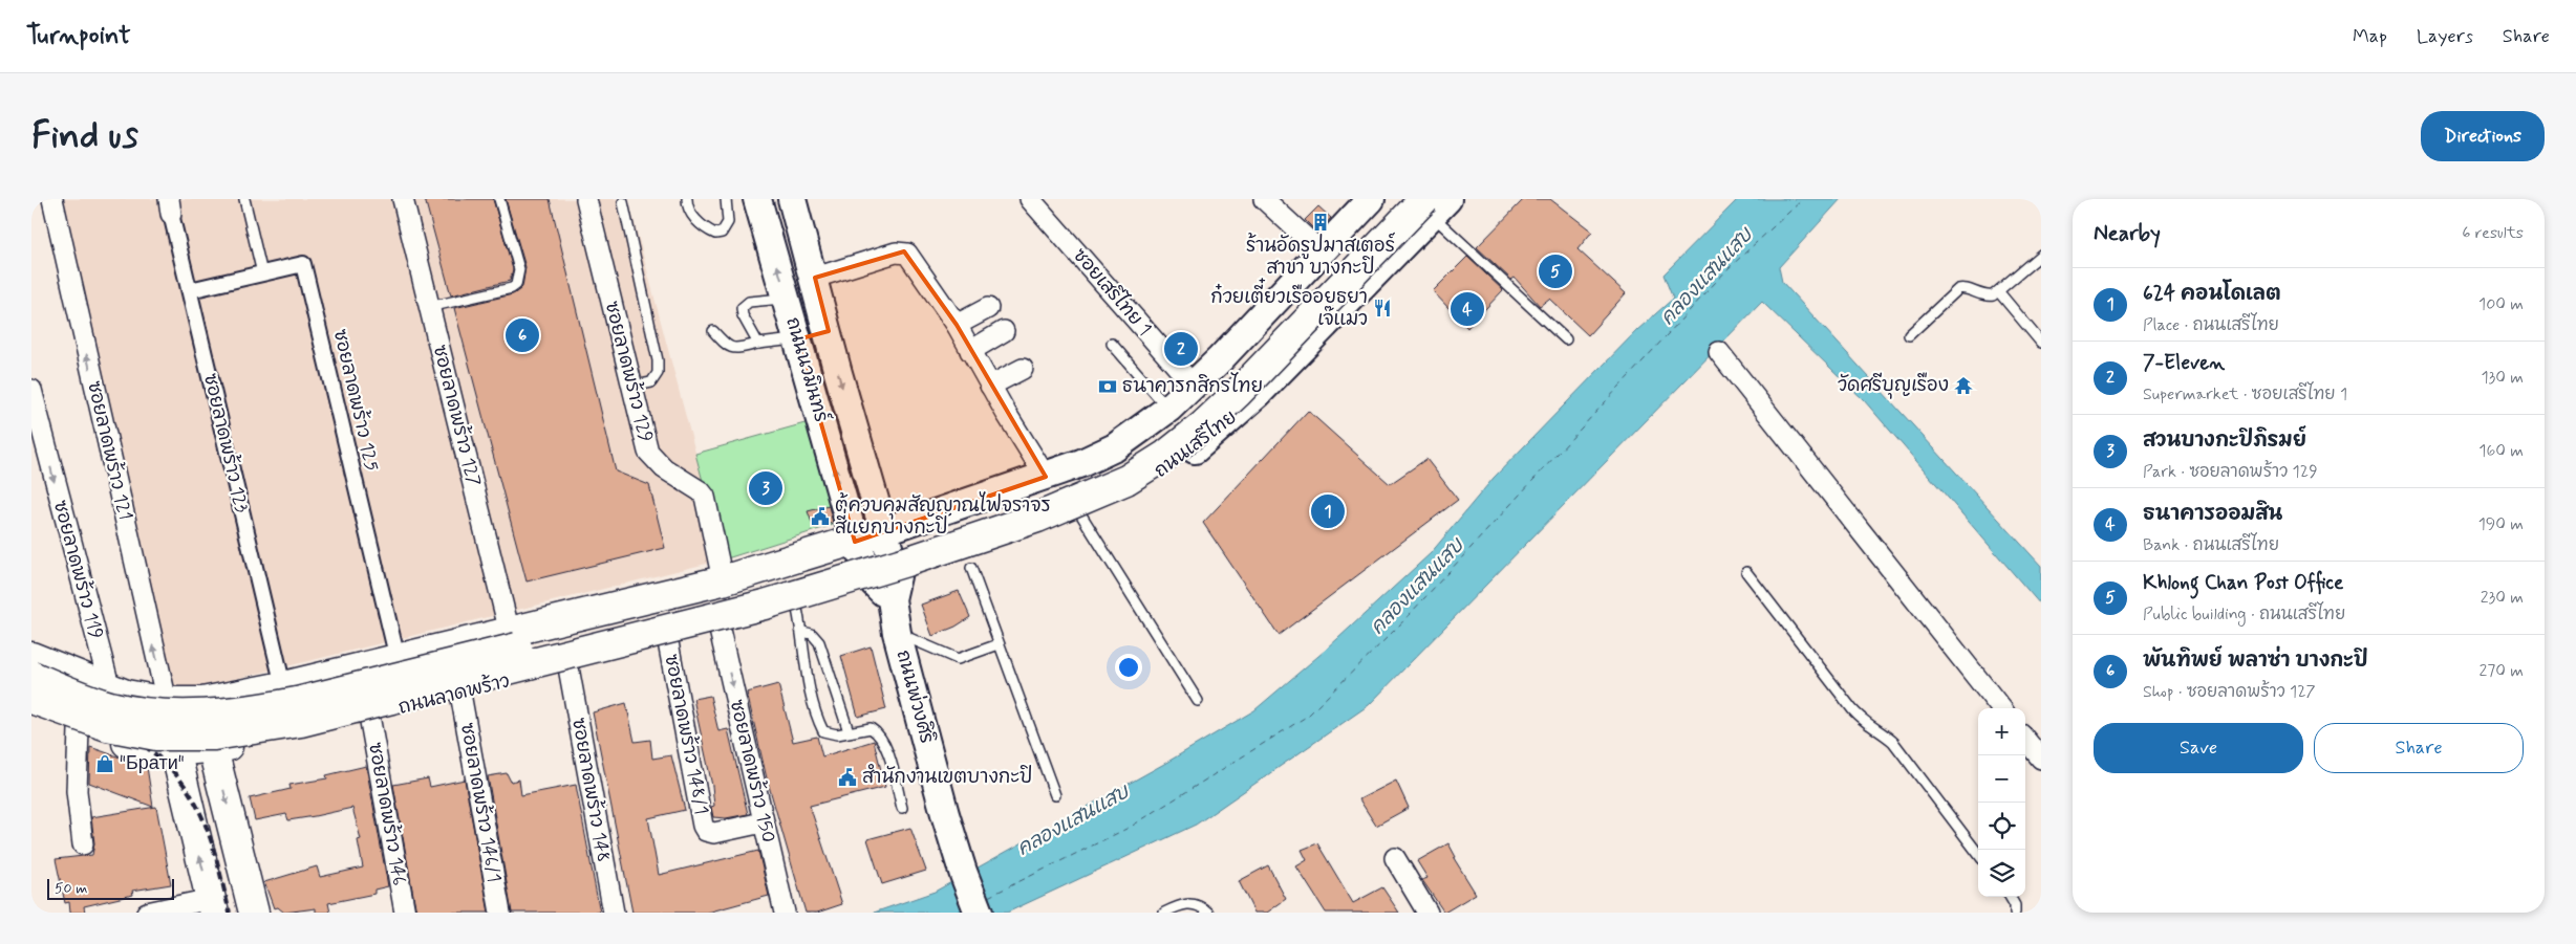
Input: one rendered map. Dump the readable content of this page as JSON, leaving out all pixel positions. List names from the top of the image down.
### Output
{
  "streets": {
    "main road": [
      "ถนนนวมินทร์",
      "ถนนเสรีไทย",
      "ถนนลาดพร้าว",
      "ถนนพ่วงศิริ"
    ],
    "street": [
      "ซอยเสรีไทย 1",
      "ซอยลาดพร้าว 129",
      "ซอยลาดพร้าว 125",
      "ซอยลาดพร้าว 127",
      "ซอยลาดพร้าว 123",
      "ซอยลาดพร้าว 121",
      "ซอยลาดพร้าว 119",
      "ซอยลาดพร้าว 148/1",
      "ซอยลาดพร้าว 150",
      "ซอยลาดพร้าว 148",
      "ซอยลาดพร้าว 146/1",
      "ซอยลาดพร้าว 146"
    ]
  },
  "crossings": [
    ["ถนนนวมินทร์", "ถนนพ่วงศิริ"],
    ["ซอยลาดพร้าว 125", "ซอยลาดพร้าว 123"],
    ["ถนนเสรีไทย", "ถนนลาดพร้าว"],
    ["ถนนเสรีไทย", "ถนนพ่วงศิริ"],
    ["ถนนลาดพร้าว", "ถนนพ่วงศิริ"],
    ["ถนนลาดพร้าว", "ซอยลาดพร้าว 148/1"],
    ["ถนนลาดพร้าว", "ซอยลาดพร้าว 150"],
    ["ถนนลาดพร้าว", "ซอยลาดพร้าว 148"],
    ["ถนนลาดพร้าว", "ซอยลาดพร้าว 146/1"],
    ["ถนนลาดพร้าว", "ซอยลาดพร้าว 146"],
    ["ซอยลาดพร้าว 148/1", "ซอยลาดพร้าว 150"]
  ],
  "one_way": ["ซอยลาดพร้าว 121", "ซอยลาดพร้าว 119", "ซอยลาดพร้าว 150"],
  "water": ["คลองแสนแสบ"],
  "places": {
    "building": ["ร้านอัดรูปมาสเตอร์ สาขา บางกะปิ"],
    "restaurant": ["ก๋วยเตี๋ยวเรืออยุธยา เจ๊แมว"],
    "temple": ["วัดศรีบุญเรือง"],
    "bank": ["ธนาคารกสิกรไทย"],
    "public building": ["ตู้ควบคุมสัญญาณไฟจราจร สี่แยกบางกะปิ", "สำนักงานเขตบางกะปิ"],
    "shop": ["\"Брати\""]
  },
  "scale_bar": "50 m",
  "page": {
    "header": "Turnpoint",
    "nav": ["Map", "Layers", "Share"],
    "buttons": [
      "Directions",
      ["Save", "Share"]
    ],
    "title": "Find us",
    "heading": ["Nearby", "6 results"],
    "pins": [
      "5",
      "4",
      "6",
      "2",
      "3",
      "1"
    ],
    "list": [
      {
        "mark": "1",
        "name": "624 คอนโดเลต",
        "note": "Place · ถนนเสรีไทย",
        "value": "100 m"
      },
      {
        "mark": "2",
        "name": "7-Eleven",
        "note": "Supermarket · ซอยเสรีไทย 1",
        "value": "130 m"
      },
      {
        "mark": "3",
        "name": "สวนบางกะปิภิรมย์",
        "note": "Park · ซอยลาดพร้าว 129",
        "value": "160 m"
      },
      {
        "mark": "4",
        "name": "ธนาคารออมสิน",
        "note": "Bank · ถนนเสรีไทย",
        "value": "190 m"
      },
      {
        "mark": "5",
        "name": "Khlong Chan Post Office",
        "note": "Public building · ถนนเสรีไทย",
        "value": "230 m"
      },
      {
        "mark": "6",
        "name": "พันทิพย์ พลาซ่า บางกะปิ",
        "note": "Shop · ซอยลาดพร้าว 127",
        "value": "270 m"
      }
    ],
    "map_buttons": ["+", "−"],
    "scale": "50 m"
  }
}
